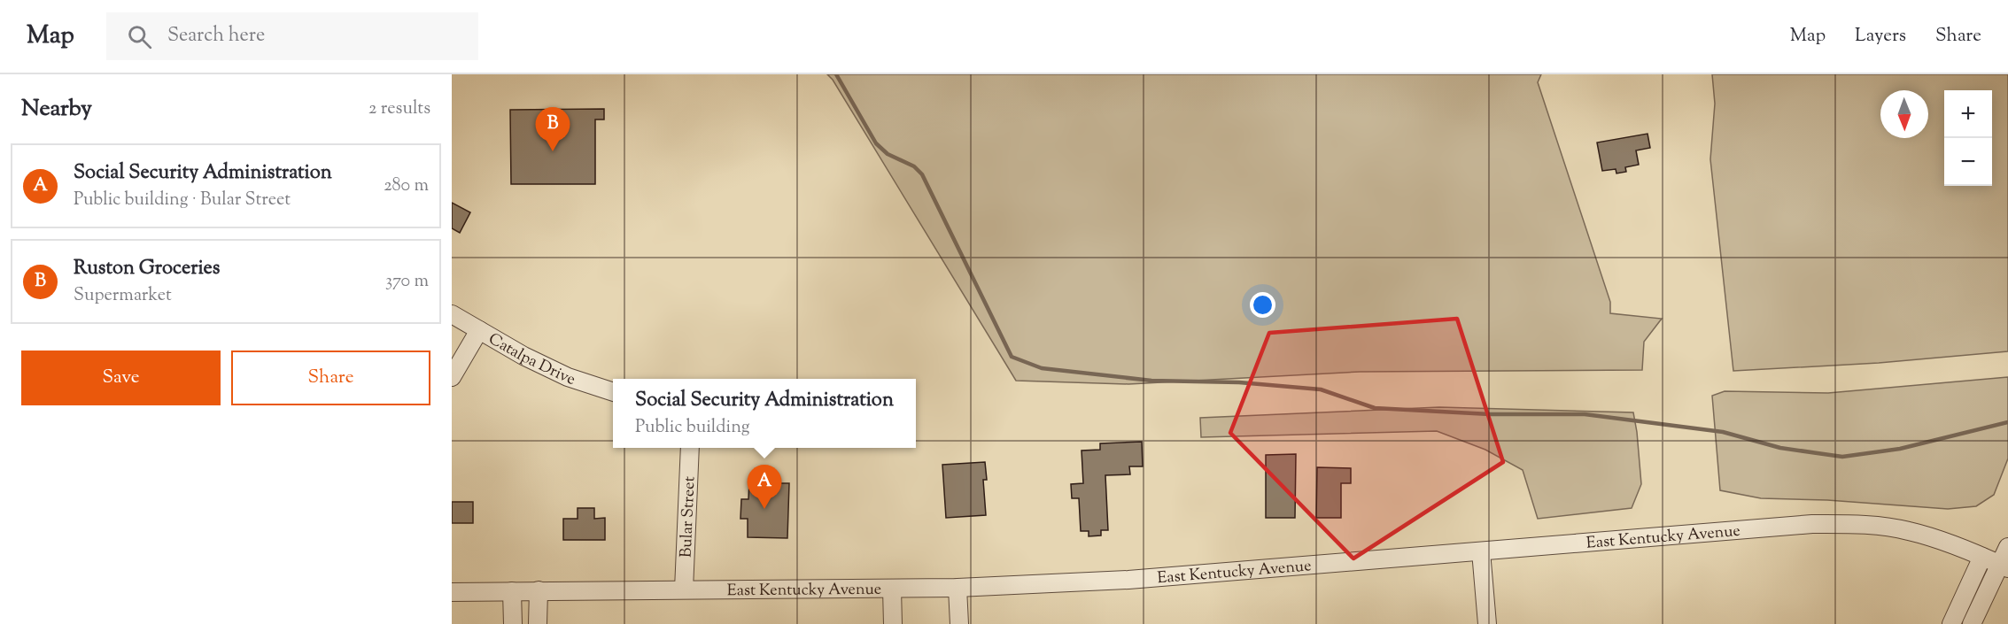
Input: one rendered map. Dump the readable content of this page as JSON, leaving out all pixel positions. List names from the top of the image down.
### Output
{
  "streets": {
    "street": ["Catalpa Drive", "Bular Street", "East Kentucky Avenue"]
  },
  "crossings": [
    ["Bular Street", "East Kentucky Avenue"]
  ],
  "north": "bottom",
  "page": {
    "header": "Map",
    "search": "Search here",
    "nav": ["Map", "Layers", "Share"],
    "heading": ["Nearby", "2 results"],
    "map_buttons": ["+", "−"],
    "pins": ["B", "A"],
    "list": [
      {
        "mark": "A",
        "name": "Social Security Administration",
        "note": "Public building · Bular Street",
        "value": "280 m"
      },
      {
        "mark": "B",
        "name": "Ruston Groceries",
        "note": "Supermarket",
        "value": "370 m"
      }
    ],
    "buttons": ["Save", "Share"],
    "popup": ["Social Security Administration", "Public building"]
  }
}
